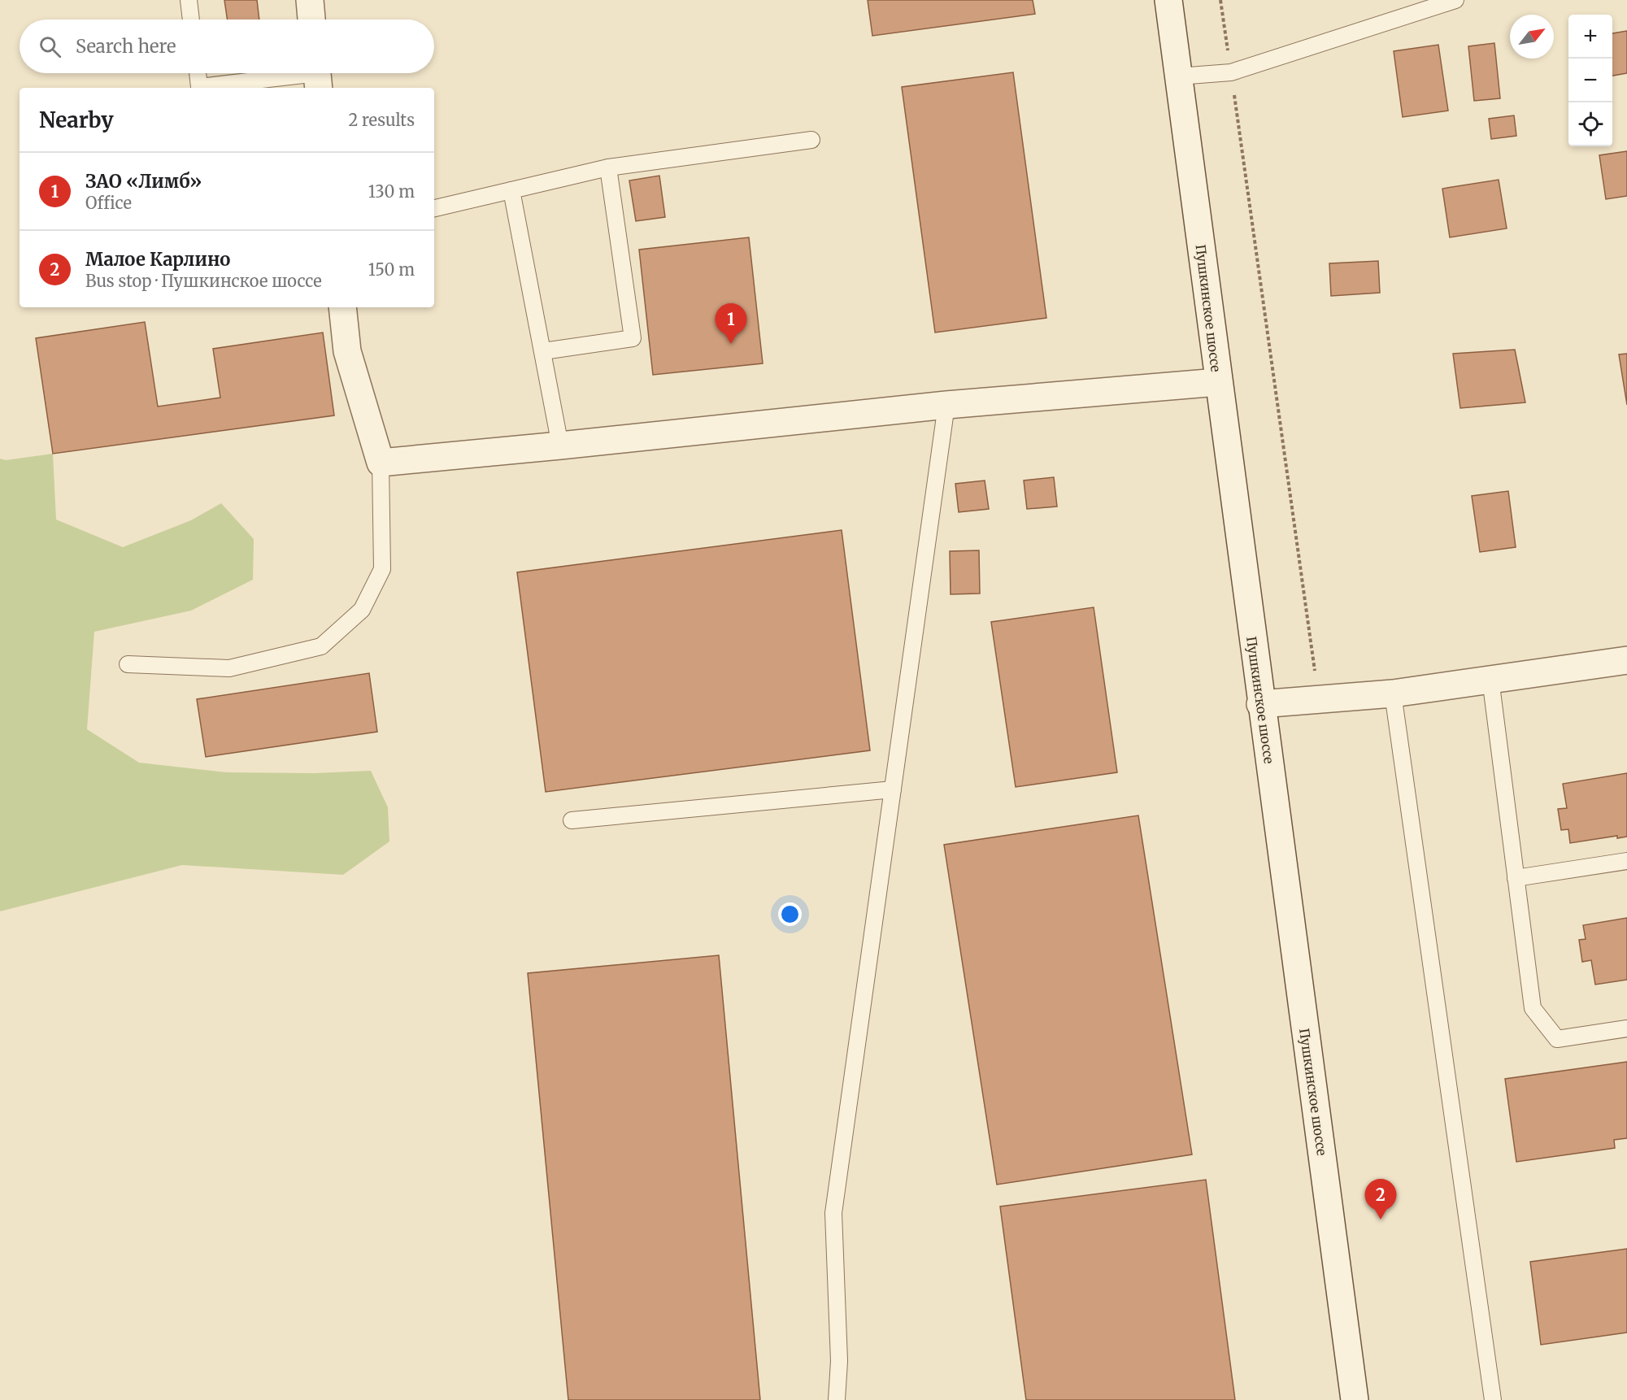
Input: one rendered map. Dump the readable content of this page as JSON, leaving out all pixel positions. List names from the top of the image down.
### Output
{
  "streets": {
    "main road": ["Пушкинское шоссе"]
  },
  "north": "top right",
  "page": {
    "map_buttons": ["+", "−"],
    "search": "Search here",
    "heading": ["Nearby", "2 results"],
    "list": [
      {
        "mark": "1",
        "name": "ЗАО «Лимб»",
        "note": "Office",
        "value": "130 m"
      },
      {
        "mark": "2",
        "name": "Малое Карлино",
        "note": "Bus stop · Пушкинское шоссе",
        "value": "150 m"
      }
    ],
    "pins": ["1", "2"]
  }
}
